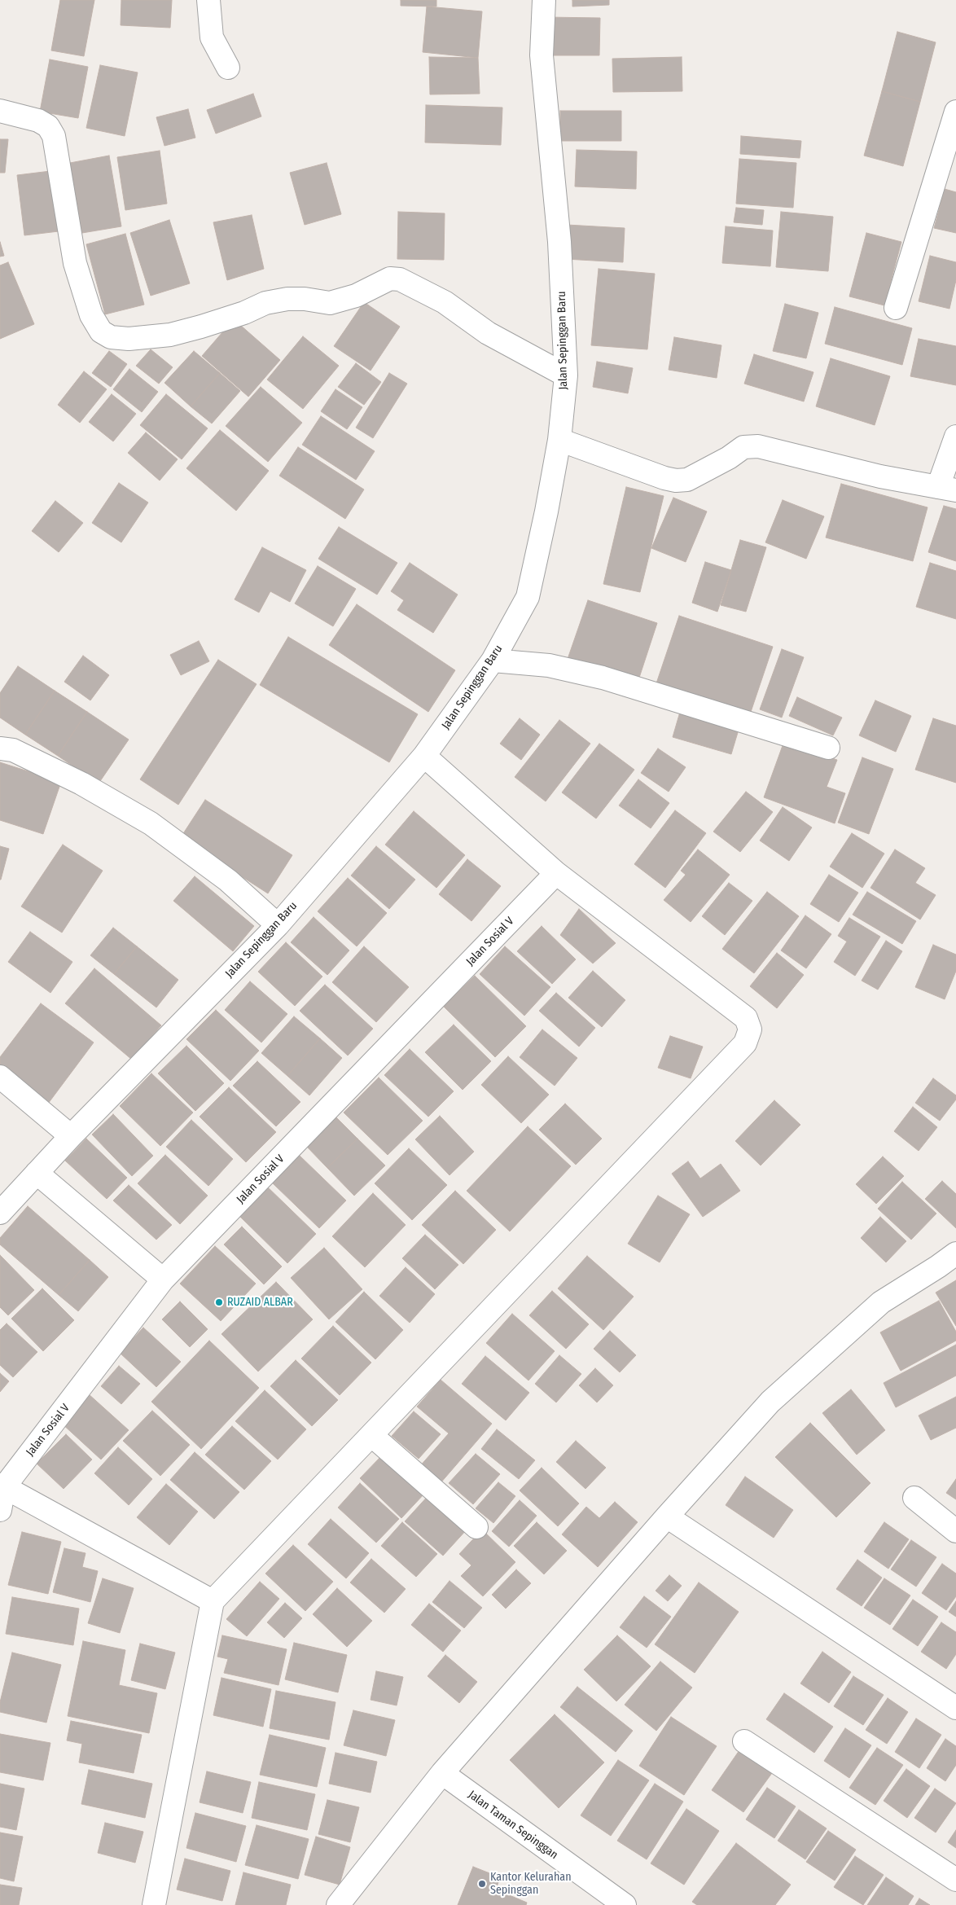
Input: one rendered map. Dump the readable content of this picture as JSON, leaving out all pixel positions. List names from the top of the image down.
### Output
{
  "streets": {
    "street": ["Jalan Sepinggan Baru", "Jalan Sosial V", "Jalan Taman Sepinggan"]
  },
  "places": ["RUZAID ALBAR", "Kantor Kelurahan Sepinggan"]
}
